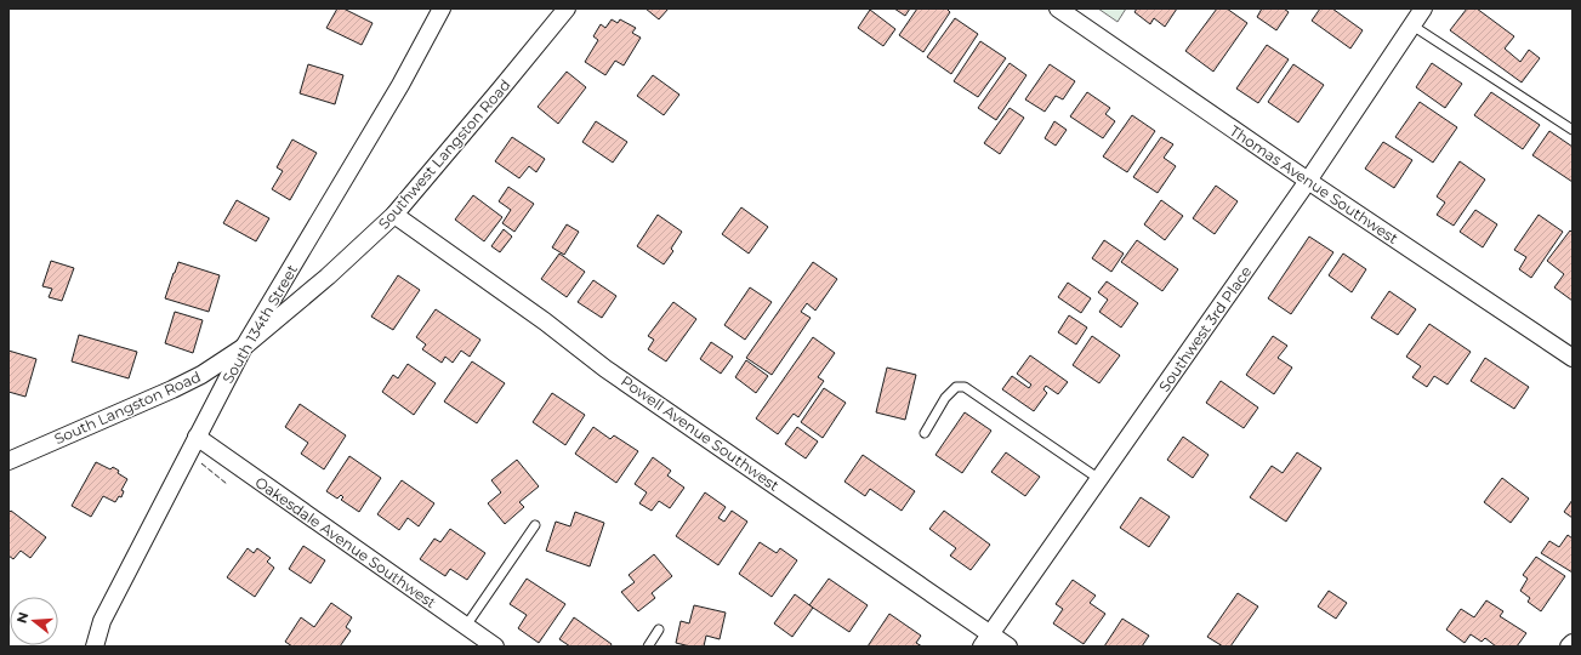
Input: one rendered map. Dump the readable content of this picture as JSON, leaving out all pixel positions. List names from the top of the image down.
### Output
{
  "streets": {
    "street": [
      "Southwest Langston Road",
      "Thomas Avenue Southwest",
      "South 134th Street",
      "Southwest 3rd Place",
      "South Langston Road",
      "Powell Avenue Southwest",
      "Oakesdale Avenue Southwest"
    ]
  },
  "crossings": [
    ["Southwest Langston Road", "South 134th Street"],
    ["Southwest Langston Road", "South Langston Road"],
    ["Southwest Langston Road", "Powell Avenue Southwest"],
    ["Thomas Avenue Southwest", "Southwest 3rd Place"],
    ["South 134th Street", "South Langston Road"],
    ["South 134th Street", "Oakesdale Avenue Southwest"],
    ["Southwest 3rd Place", "Powell Avenue Southwest"]
  ],
  "north": "left"
}
